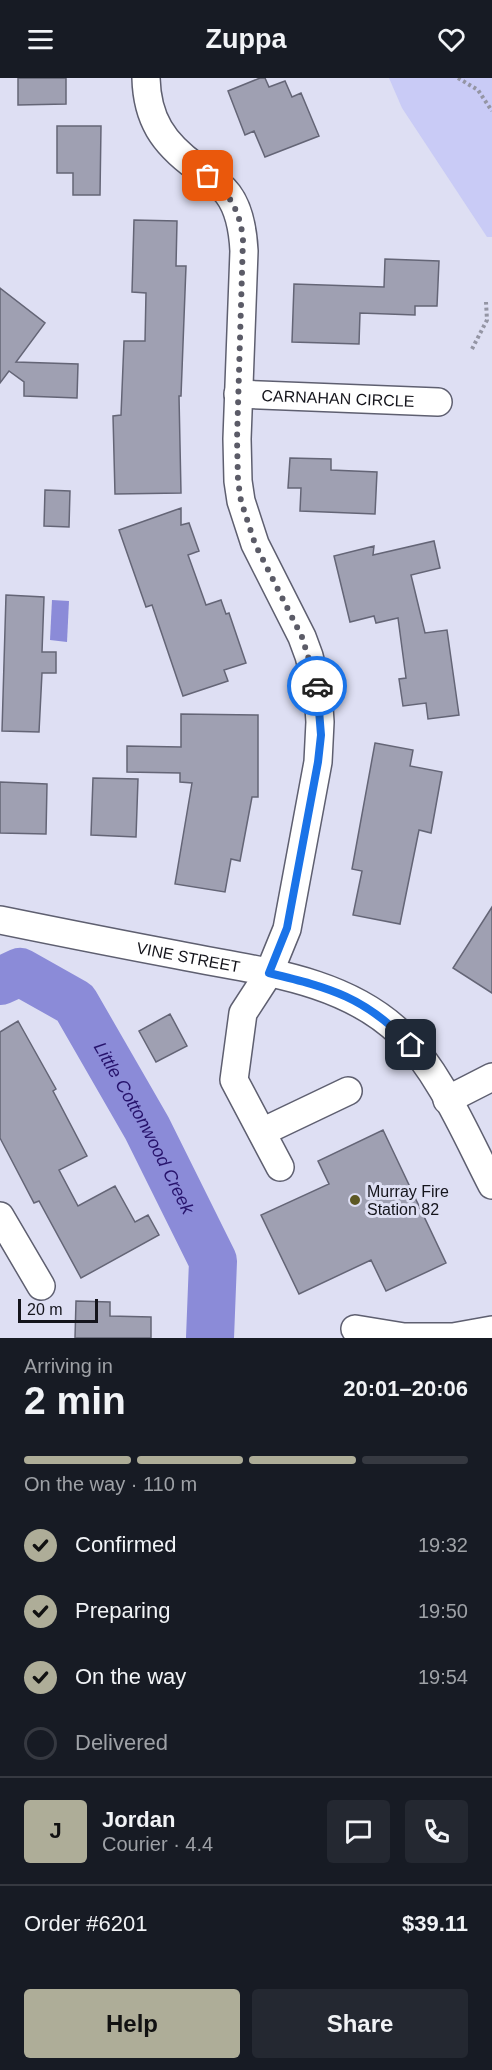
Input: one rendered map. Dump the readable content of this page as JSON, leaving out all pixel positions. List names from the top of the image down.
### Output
{
  "streets": {
    "street": ["CARNAHAN CIRCLE", "VINE STREET"]
  },
  "water": ["Little Cottonwood Creek"],
  "places": ["Murray Fire Station 82"],
  "scale_bar": "20 m",
  "page": {
    "header": "Zuppa",
    "scale": "20 m",
    "heading": ["2 min", "Arriving in", "20:01–20:06"],
    "panel": [
      "Jordan",
      "Courier · 4.4",
      "Order #6201",
      "$39.11"
    ],
    "bar": "On the way · 110 m",
    "list": [
      ["Confirmed", "19:32"],
      ["Preparing", "19:50"],
      ["On the way", "19:54"],
      "Delivered"
    ],
    "round": "J",
    "buttons": ["Help", "Share"]
  }
}
